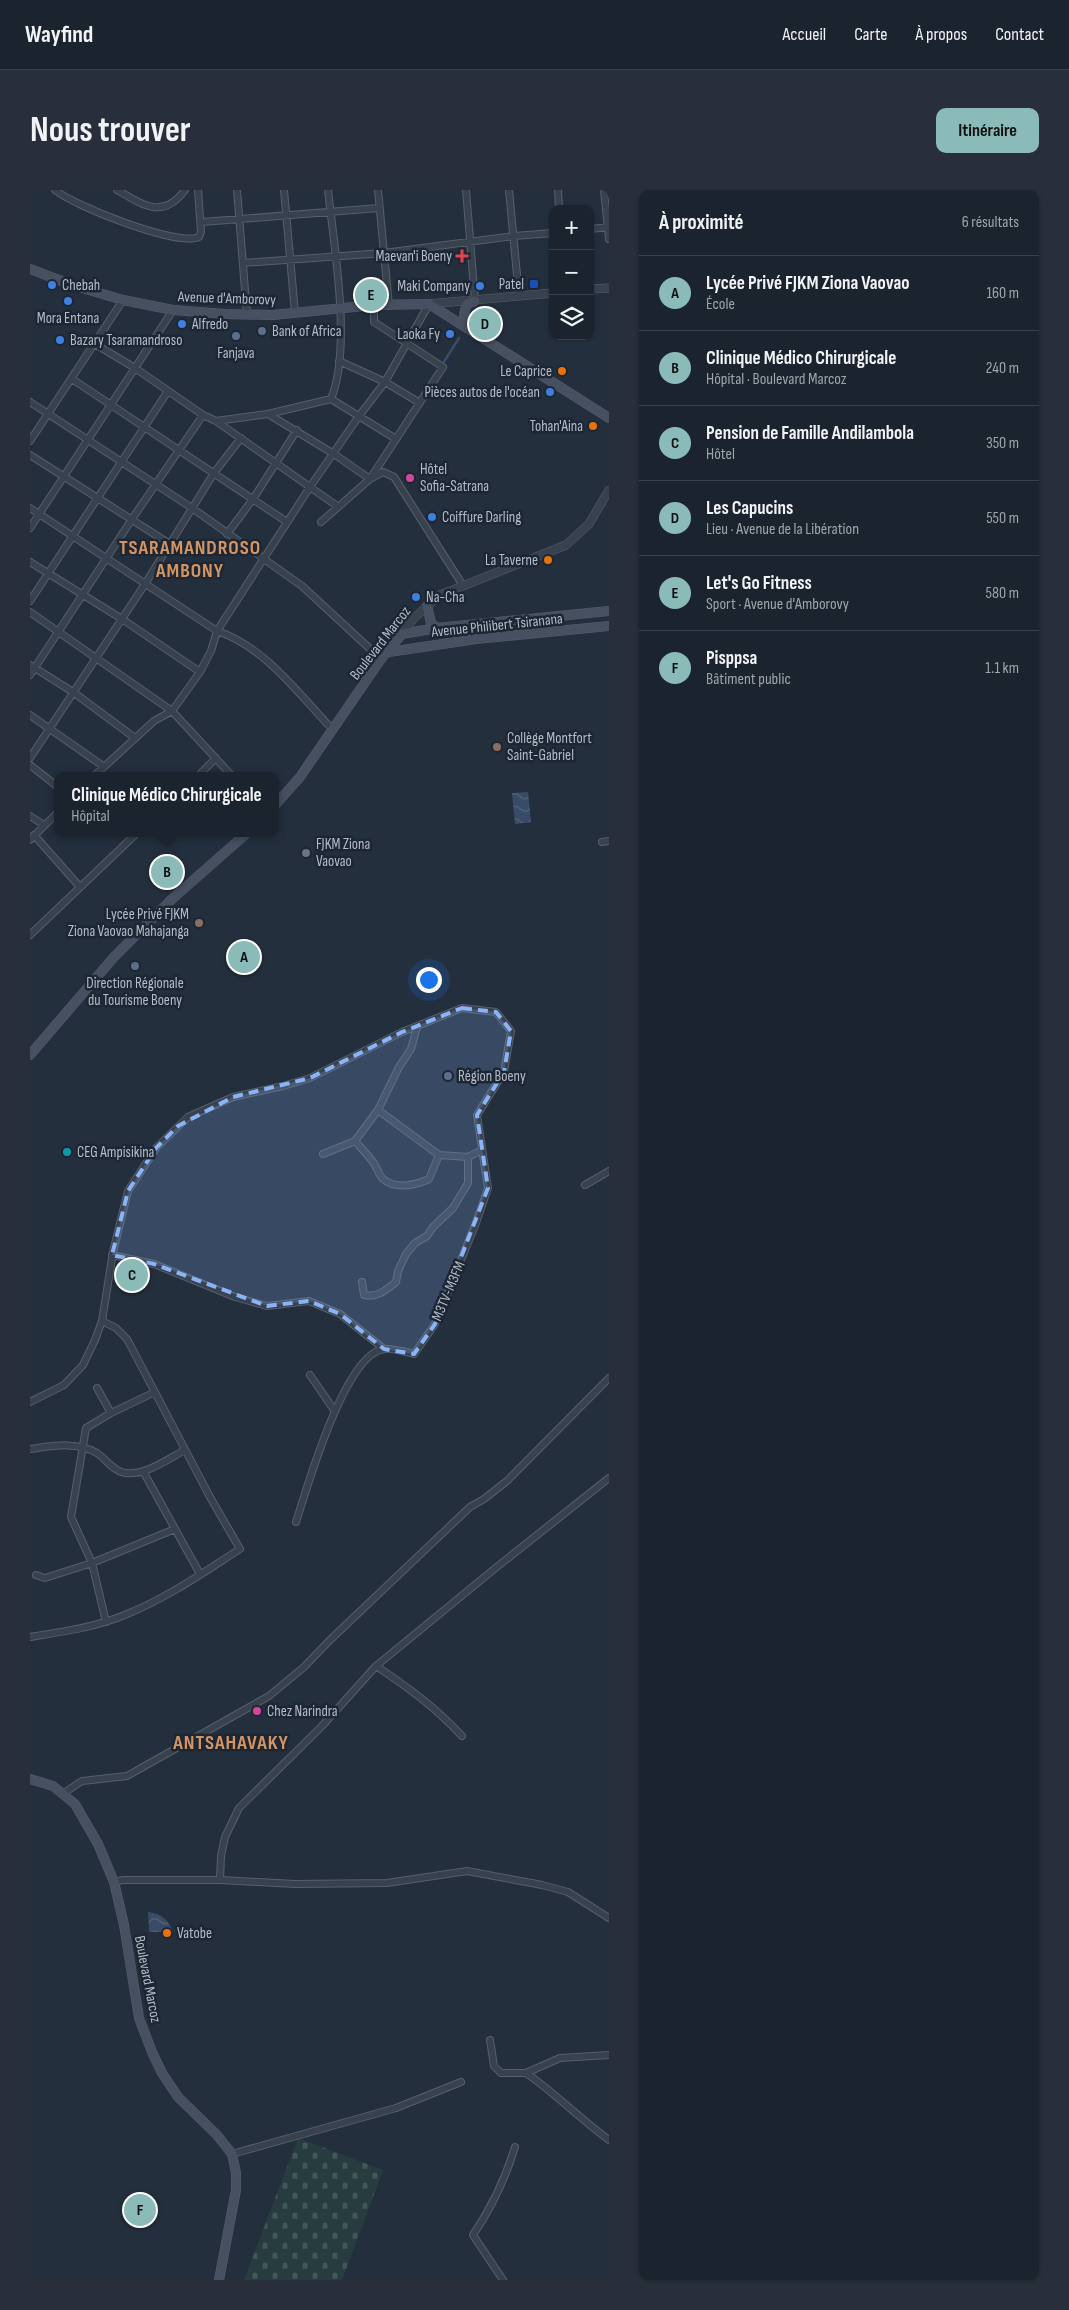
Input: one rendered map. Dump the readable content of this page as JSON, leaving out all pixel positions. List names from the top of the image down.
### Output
{
  "streets": {
    "main road": ["Avenue d'Amborovy", "Avenue Philibert Tsiranana", "Boulevard Marcoz"],
    "street": ["M3TV-M3FM"]
  },
  "crossings": [
    ["Avenue Philibert Tsiranana", "Boulevard Marcoz"]
  ],
  "districts": ["TSARAMANDROSO AMBONY", "ANTSAHAVAKY"],
  "places": {
    "health": ["Maevan'i Boeny"],
    "transit": ["Patel"],
    "other": [
      "Chebah",
      "Maki Company",
      "Mora Entana",
      "Alfredo",
      "Bank of Africa",
      "Laoka Fy",
      "Fanjava",
      "Bazary Tsaramandroso",
      "Le Caprice",
      "Pièces autos de l'océan",
      "Tohan'Aina",
      "Hôtel Sofia-Satrana",
      "Coiffure Darling",
      "La Taverne",
      "Na-Cha",
      "Collège Montfort Saint-Gabriel",
      "FJKM Ziona Vaovao",
      "Lycée Privé FJKM Ziona Vaovao Mahajanga",
      "Direction Régionale du Tourisme Boeny",
      "Région Boeny",
      "CEG Ampisikina",
      "Chez Narindra",
      "Vatobe"
    ]
  },
  "page": {
    "header": "Wayfind",
    "nav": [
      "Accueil",
      "Carte",
      "À propos",
      "Contact"
    ],
    "buttons": "Itinéraire",
    "title": "Nous trouver",
    "heading": ["À proximité", "6 résultats"],
    "map_buttons": ["+", "−"],
    "list": [
      {
        "mark": "A",
        "name": "Lycée Privé FJKM Ziona Vaovao",
        "note": "École",
        "value": "160 m"
      },
      {
        "mark": "B",
        "name": "Clinique Médico Chirurgicale",
        "note": "Hôpital · Boulevard Marcoz",
        "value": "240 m"
      },
      {
        "mark": "C",
        "name": "Pension de Famille Andilambola",
        "note": "Hôtel",
        "value": "350 m"
      },
      {
        "mark": "D",
        "name": "Les Capucins",
        "note": "Lieu · Avenue de la Libération",
        "value": "550 m"
      },
      {
        "mark": "E",
        "name": "Let's Go Fitness",
        "note": "Sport · Avenue d'Amborovy",
        "value": "580 m"
      },
      {
        "mark": "F",
        "name": "Pisppsa",
        "note": "Bâtiment public",
        "value": "1.1 km"
      }
    ],
    "pins": [
      "E",
      "D",
      "B",
      "A",
      "C",
      "F"
    ],
    "popup": ["Clinique Médico Chirurgicale", "Hôpital"]
  }
}
